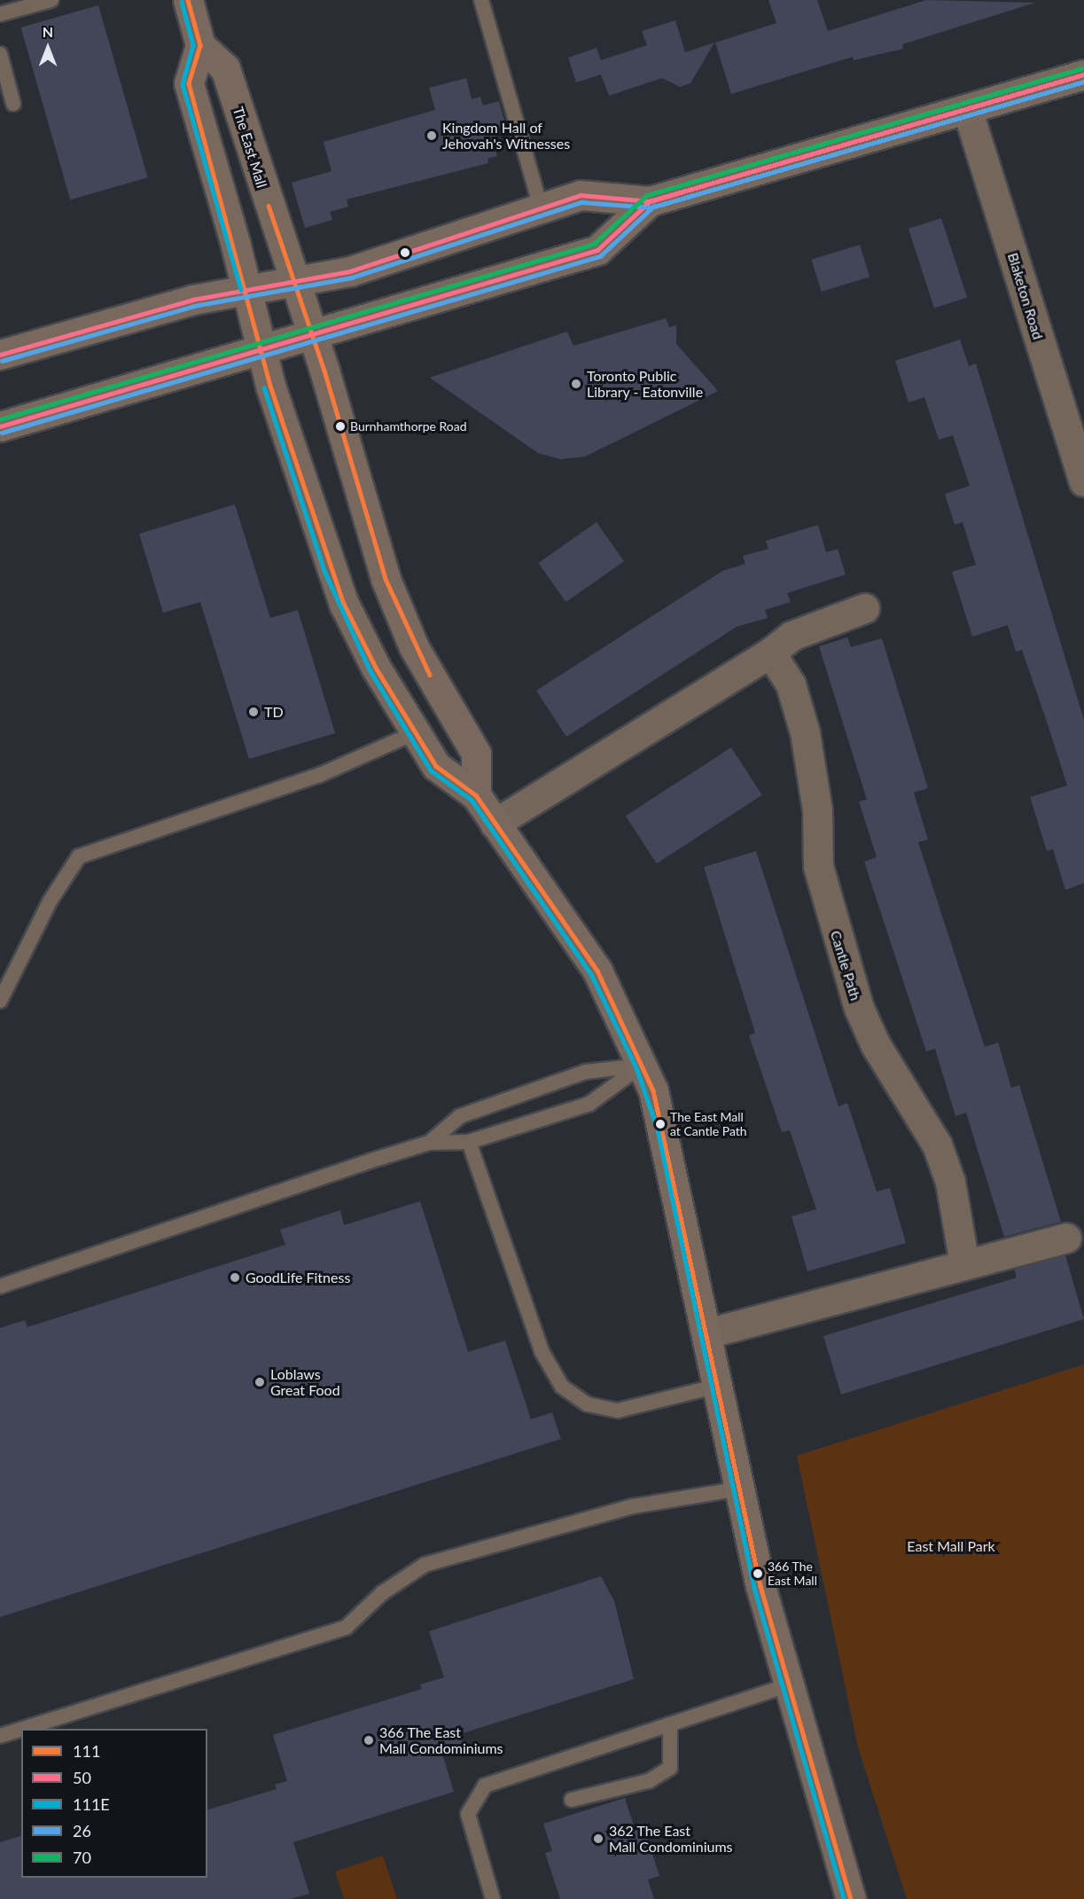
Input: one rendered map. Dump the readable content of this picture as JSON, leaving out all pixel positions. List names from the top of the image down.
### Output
{
  "streets": {
    "main road": ["The East Mall"],
    "street": ["Blaketon Road", "Cantle Path"]
  },
  "parks": ["East Mall Park"],
  "places": [
    "Kingdom Hall of Jehovah's Witnesses",
    "Toronto Public Library - Eatonville",
    "Burnhamthorpe Road",
    "TD",
    "The East Mall at Cantle Path",
    "GoodLife Fitness",
    "Loblaws Great Food",
    "366 The East Mall",
    "366 The East Mall Condominiums",
    "362 The East Mall Condominiums"
  ],
  "lines": [
    "transit line 111",
    "transit line 111E",
    "transit line 70",
    "transit line 50",
    "transit line 26"
  ],
  "legend": [
    "111",
    "50",
    "111E",
    "26",
    "70"
  ],
  "north": "top"
}
